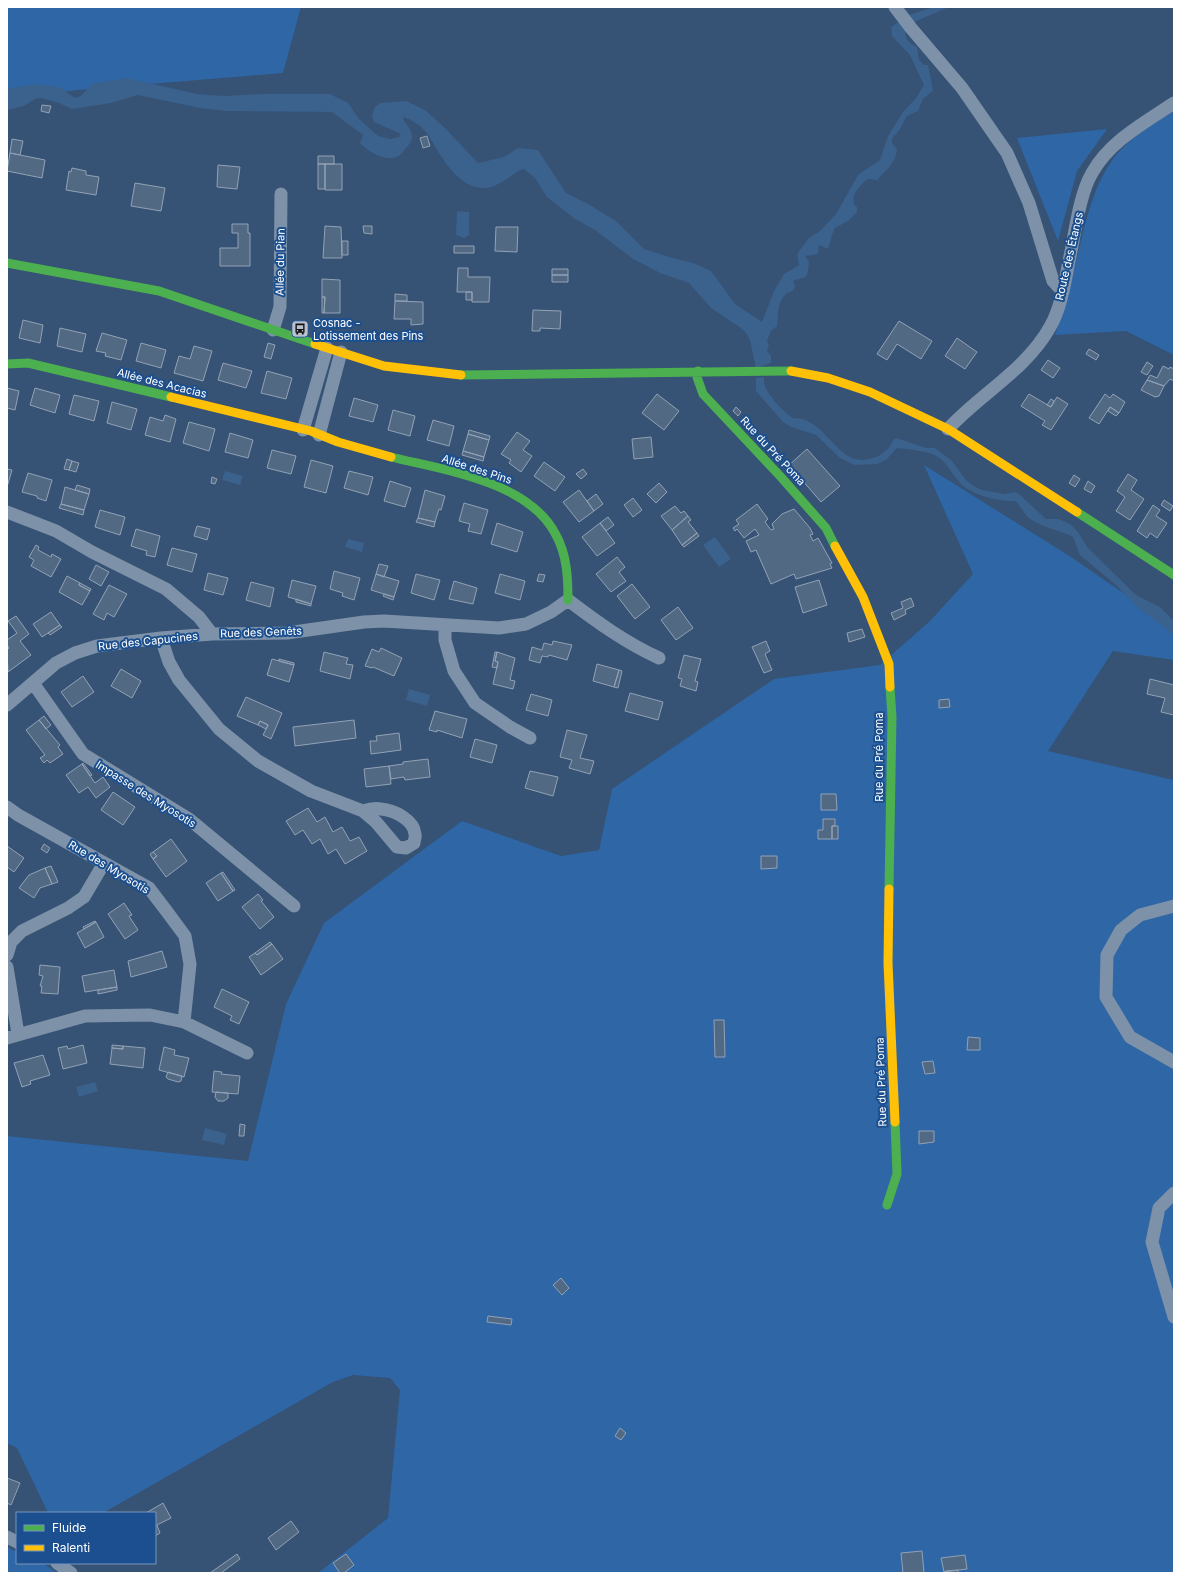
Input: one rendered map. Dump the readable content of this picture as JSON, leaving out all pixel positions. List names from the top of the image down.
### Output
{
  "streets": {
    "street": [
      "Route des Étangs",
      "Allée du Pian",
      "Allée des Acacias",
      "Rue du Pré Poma",
      "Allée des Pins",
      "Rue des Genêts",
      "Rue des Capucines",
      "Impasse des Myosotis",
      "Rue des Myosotis"
    ]
  },
  "crossings": [
    ["Allée des Acacias", "Allée des Pins"],
    ["Allée des Pins", "Rue des Genêts"],
    ["Rue des Genêts", "Rue des Capucines"],
    ["Rue des Capucines", "Impasse des Myosotis"]
  ],
  "places": {
    "bus stop": ["Cosnac - Lotissement des Pins"]
  },
  "legend": ["Fluide", "Ralenti"]
}
